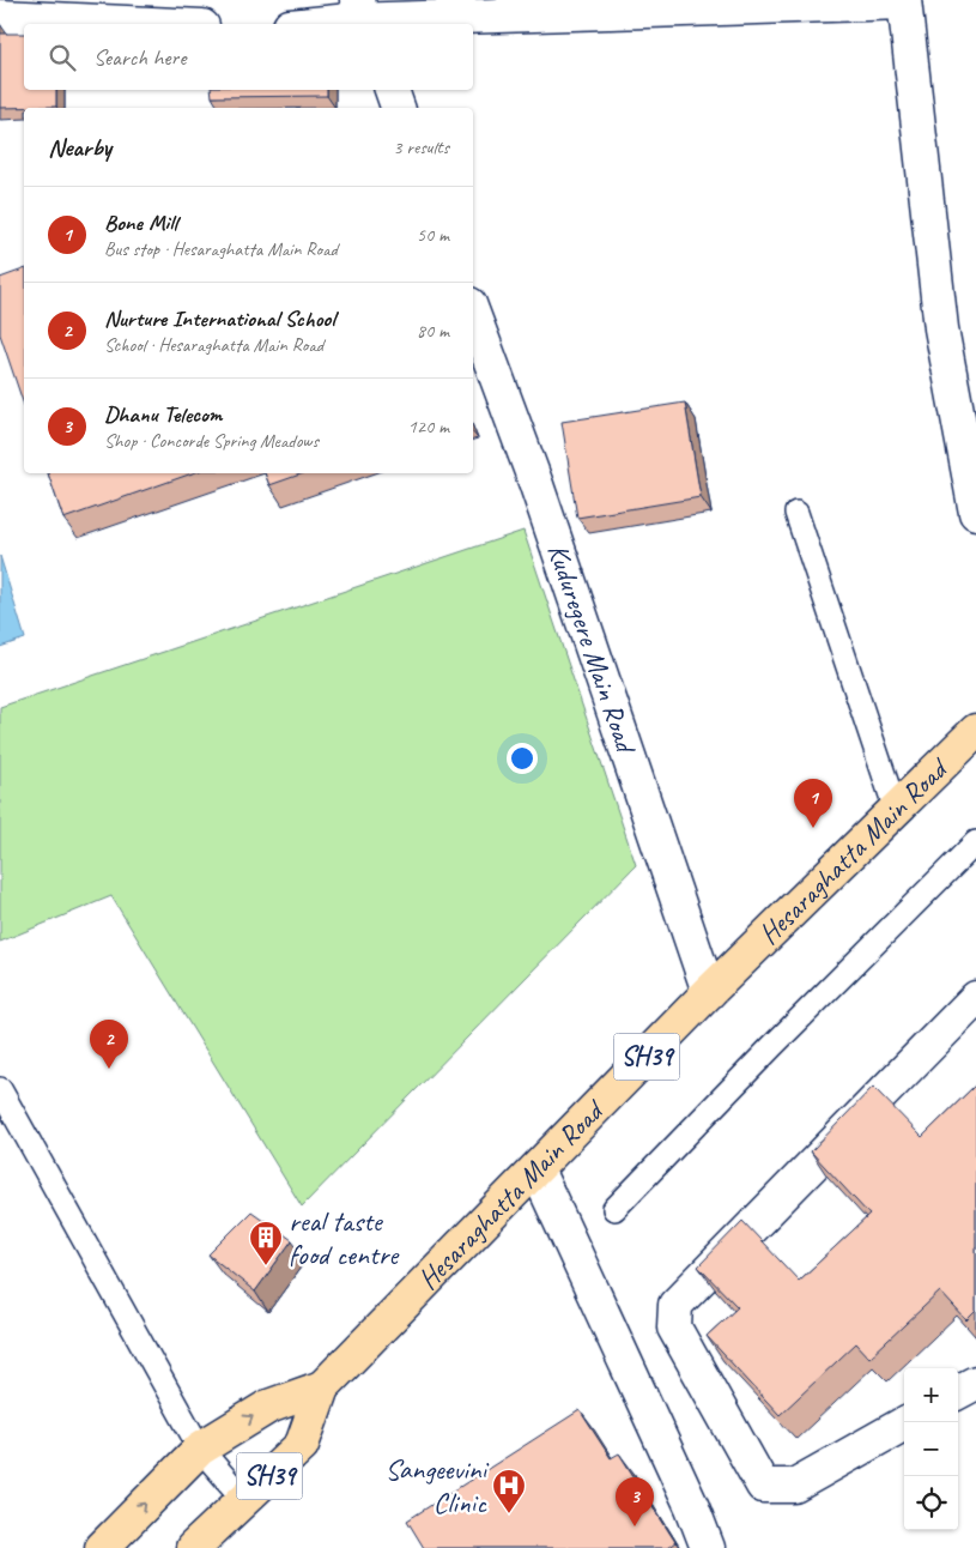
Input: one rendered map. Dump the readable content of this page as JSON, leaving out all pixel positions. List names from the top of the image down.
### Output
{
  "streets": {
    "main road": ["Hesaraghatta Main Road", "SH39"],
    "street": ["Kuduregere Main Road"]
  },
  "crossings": [
    ["Kuduregere Main Road", "Hesaraghatta Main Road"]
  ],
  "places": {
    "building": ["real taste food centre"],
    "hospital": ["Sangeevini Clinic"]
  },
  "page": {
    "search": "Search here",
    "heading": ["Nearby", "3 results"],
    "list": [
      {
        "mark": "1",
        "name": "Bone Mill",
        "note": "Bus stop · Hesaraghatta Main Road",
        "value": "50 m"
      },
      {
        "mark": "2",
        "name": "Nurture International School",
        "note": "School · Hesaraghatta Main Road",
        "value": "80 m"
      },
      {
        "mark": "3",
        "name": "Dhanu Telecom",
        "note": "Shop · Concorde Spring Meadows",
        "value": "120 m"
      }
    ],
    "pins": ["1", "2", "3"],
    "map_buttons": ["+", "−"]
  }
}
